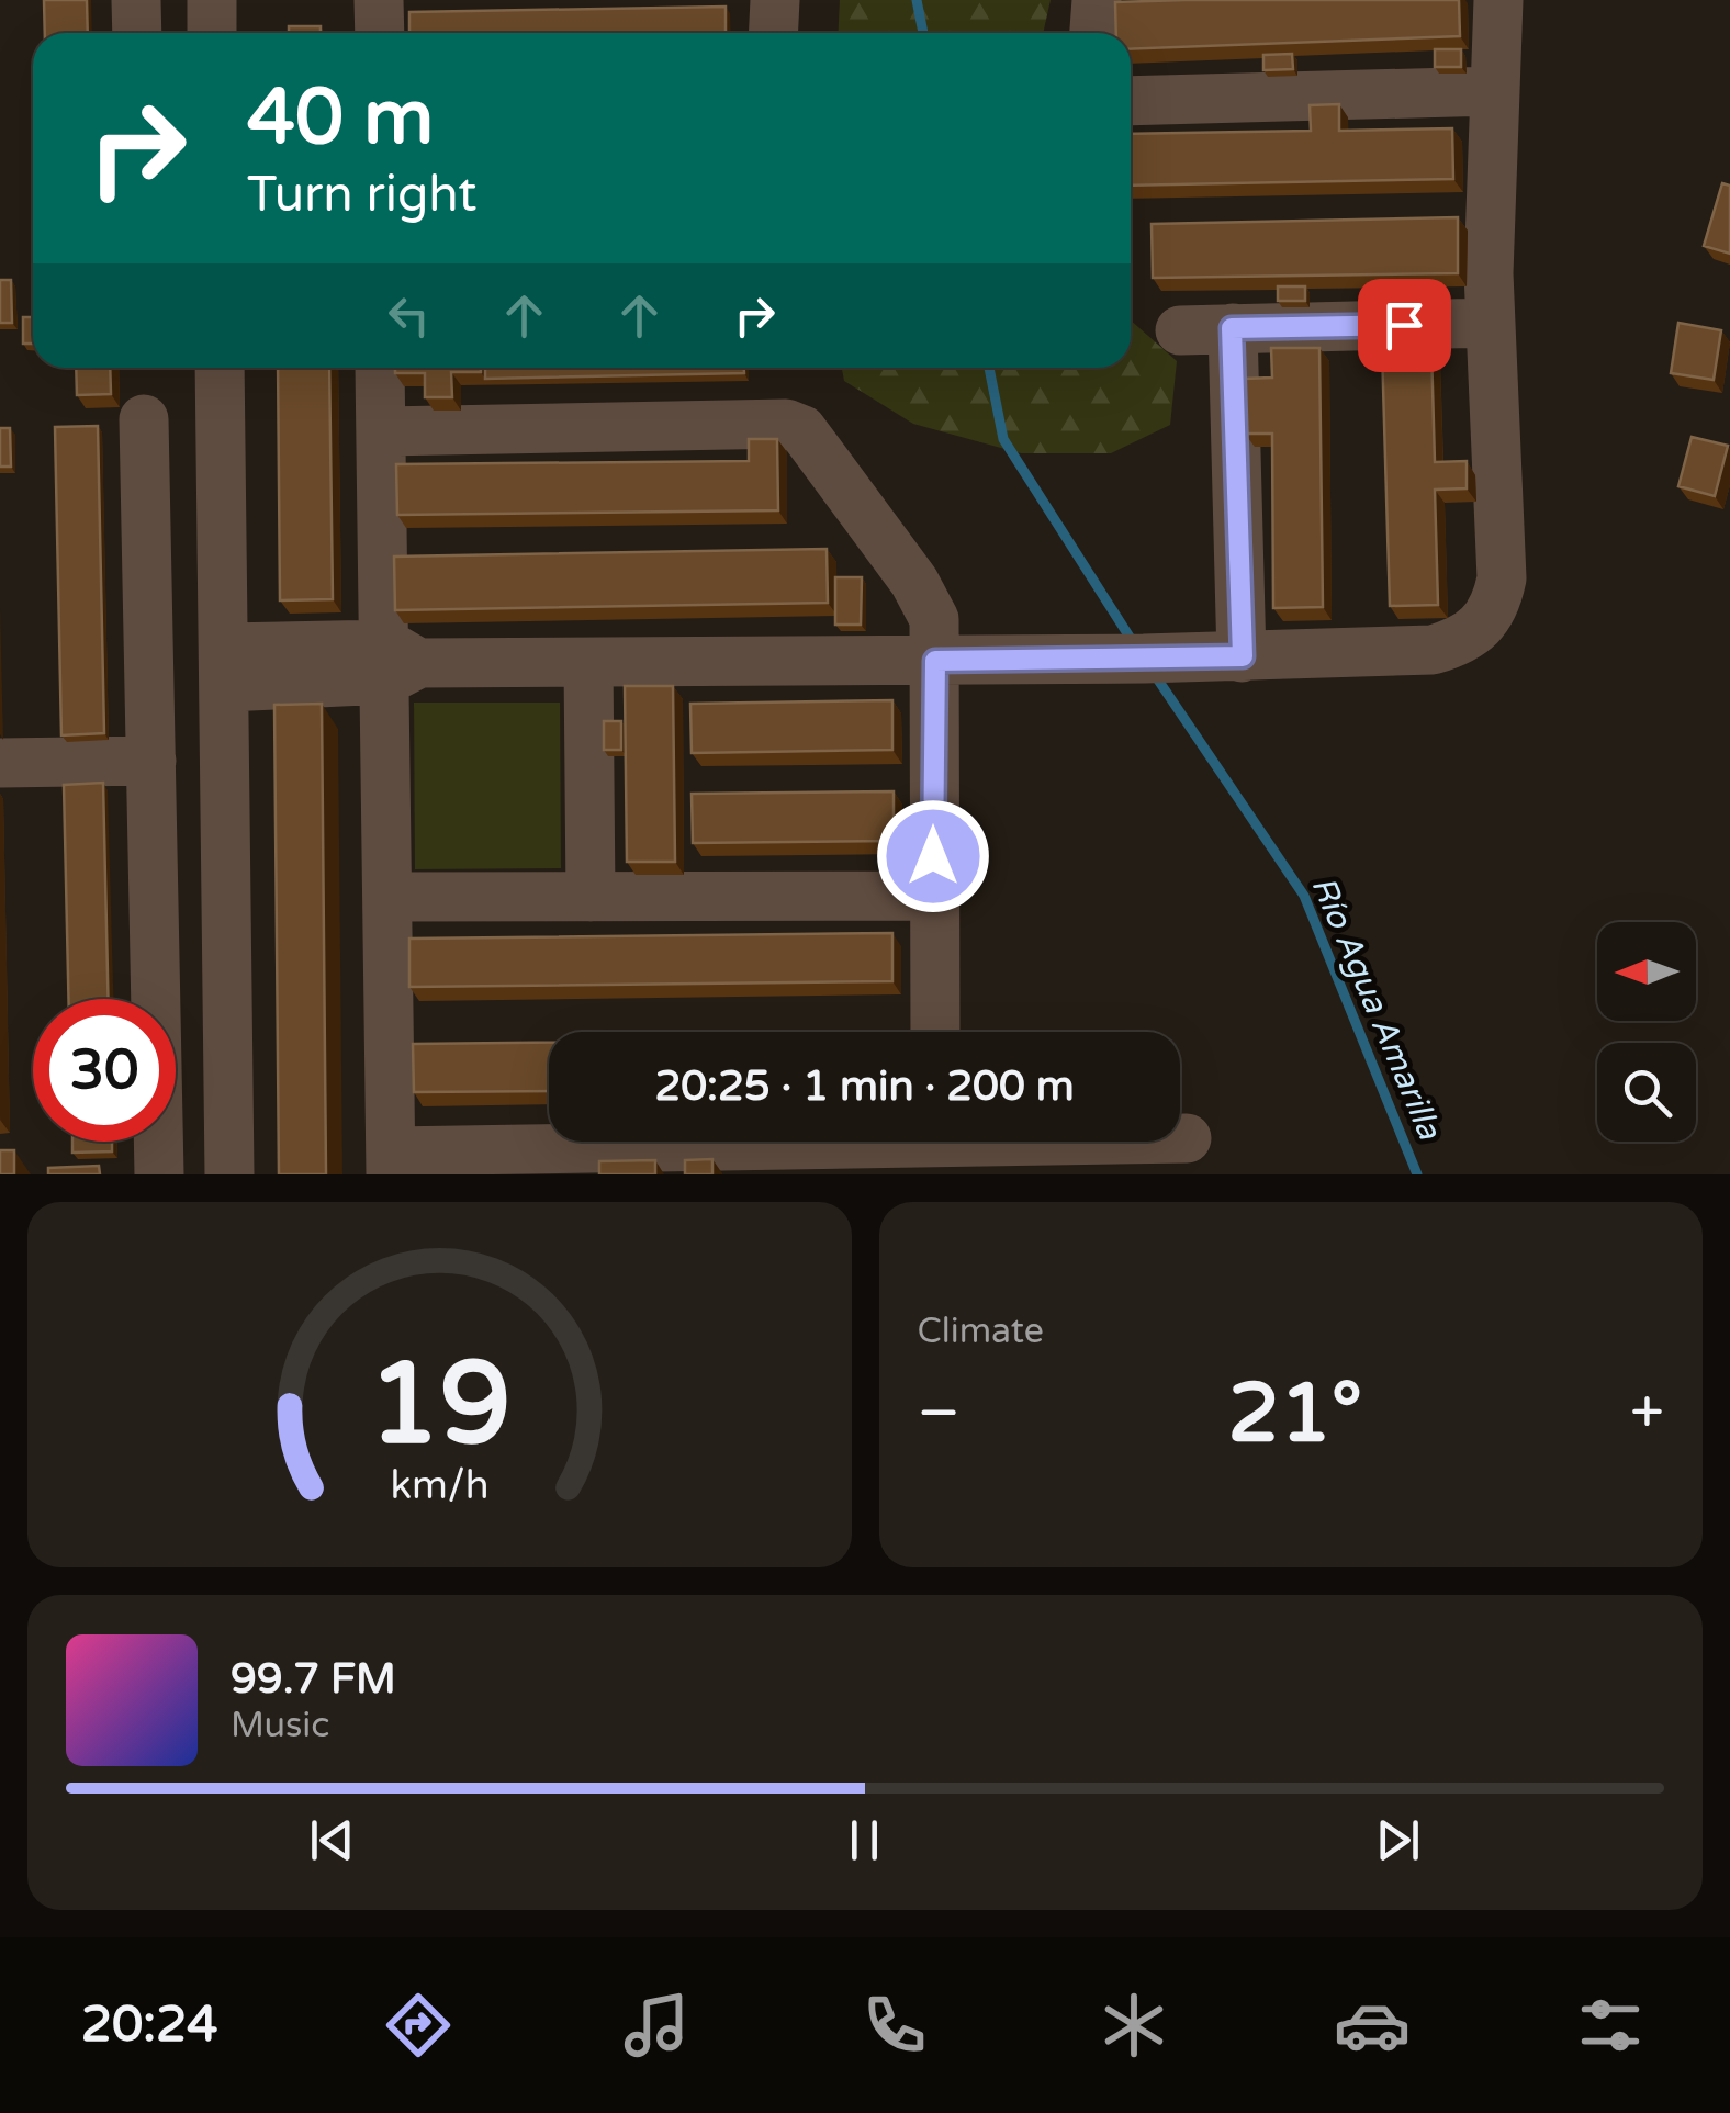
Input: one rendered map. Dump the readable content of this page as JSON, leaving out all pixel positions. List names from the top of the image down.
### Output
{
  "water": ["Río Agua Amarilla"],
  "north": "left",
  "page": {
    "turn": ["40 m", "Turn right"],
    "limit": "30",
    "trip": "20:25 · 1 min · 200 m",
    "tile": "Climate",
    "heat": ["−", "21°", "+"],
    "song": ["99.7 FM", "Music"],
    "tabs": "20:24",
    "gauge": ["19", "km/h"]
  }
}
